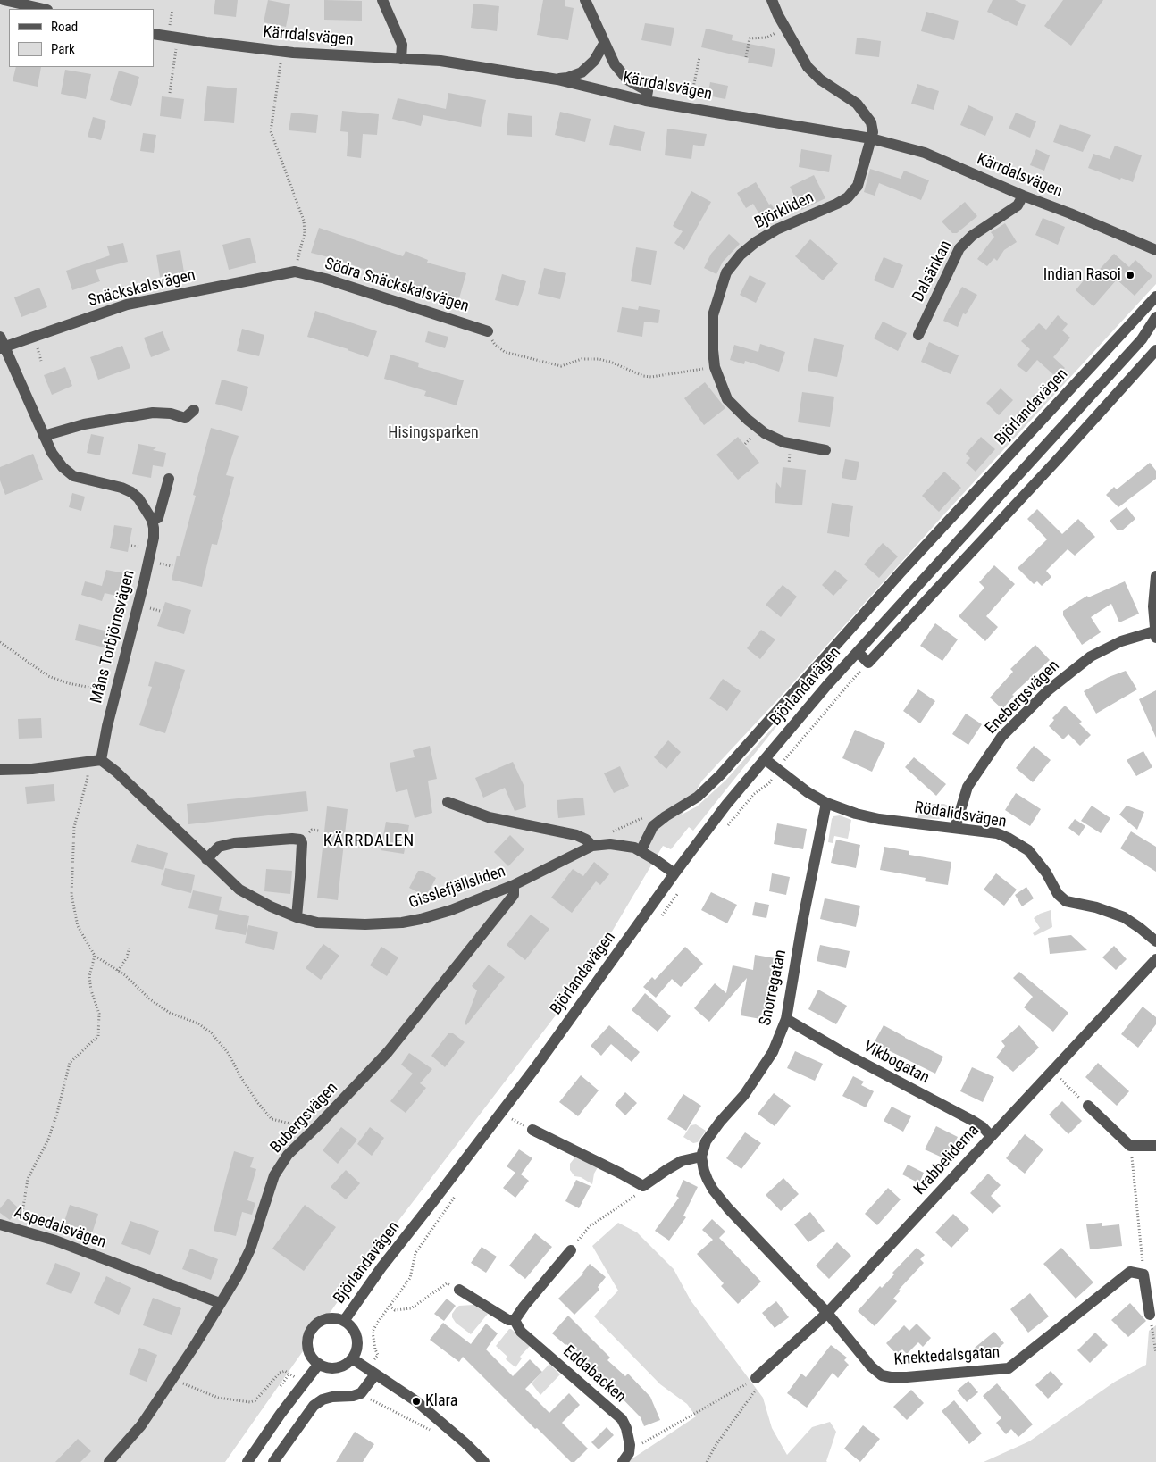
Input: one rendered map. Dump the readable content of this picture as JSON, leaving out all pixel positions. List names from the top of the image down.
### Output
{
  "streets": {
    "street": [
      "Kärrdalsvägen",
      "Björkliden",
      "Dalsänkan",
      "Södra Snäckskalsvägen",
      "Snäckskalsvägen",
      "Björlandavägen",
      "Måns Torbjörnsvägen",
      "Enebergsvägen",
      "Rödalidsvägen",
      "Gisslefjällsliden",
      "Snorregatan",
      "Vikbogatan",
      "Bubergsvägen",
      "Krabbeliderna",
      "Aspedalsvägen",
      "Knektedalsgatan",
      "Eddabacken"
    ]
  },
  "crossings": [
    ["Kärrdalsvägen", "Björkliden"],
    ["Kärrdalsvägen", "Dalsänkan"],
    ["Södra Snäckskalsvägen", "Snäckskalsvägen"],
    ["Snäckskalsvägen", "Måns Torbjörnsvägen"],
    ["Björlandavägen", "Rödalidsvägen"],
    ["Björlandavägen", "Gisslefjällsliden"],
    ["Måns Torbjörnsvägen", "Gisslefjällsliden"],
    ["Enebergsvägen", "Rödalidsvägen"],
    ["Rödalidsvägen", "Snorregatan"],
    ["Gisslefjällsliden", "Bubergsvägen"],
    ["Snorregatan", "Vikbogatan"],
    ["Vikbogatan", "Krabbeliderna"],
    ["Bubergsvägen", "Aspedalsvägen"],
    ["Krabbeliderna", "Knektedalsgatan"]
  ],
  "districts": ["KÄRRDALEN"],
  "parks": ["Hisingsparken"],
  "places": ["Indian Rasoi", "Klara"],
  "legend": ["Road", "Park"]
}
